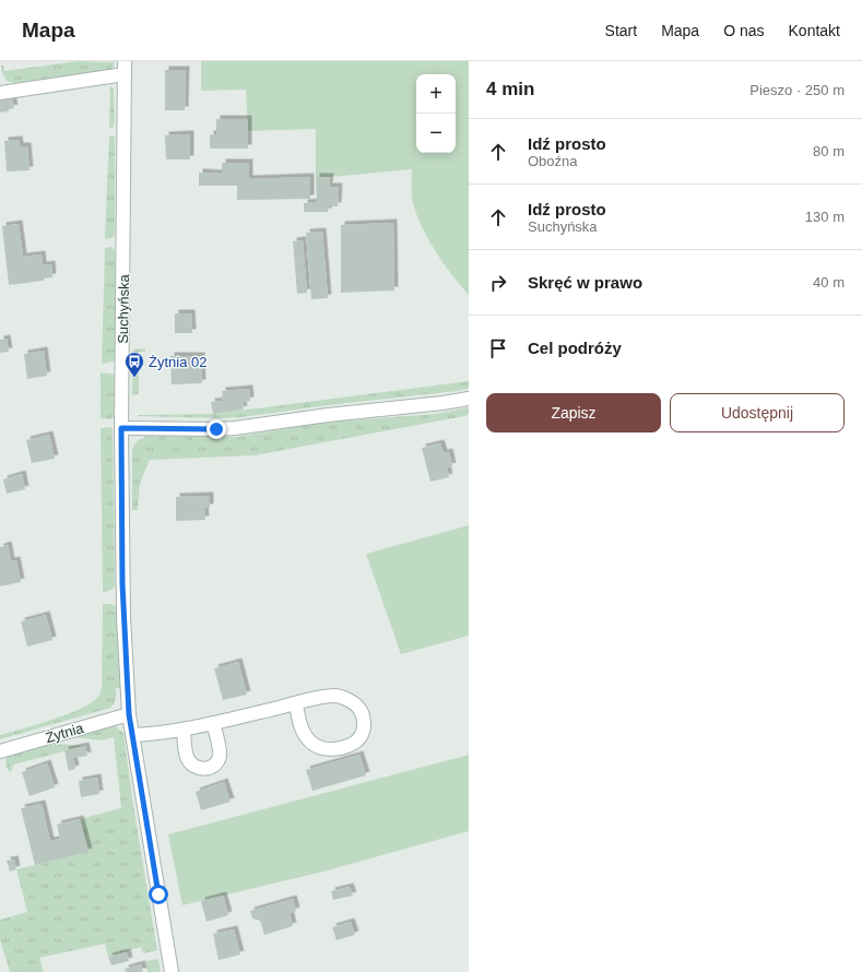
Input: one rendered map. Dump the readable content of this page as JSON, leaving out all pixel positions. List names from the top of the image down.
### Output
{
  "streets": {
    "street": ["Suchyńska", "Żytnia"]
  },
  "crossings": [
    ["Suchyńska", "Żytnia"]
  ],
  "places": {
    "bus stop": ["Żytnia 02"]
  },
  "page": {
    "header": "Mapa",
    "nav": [
      "Start",
      "Mapa",
      "O nas",
      "Kontakt"
    ],
    "heading": ["4 min", "Pieszo · 250 m"],
    "map_buttons": ["+", "−"],
    "list": [
      ["Idź prosto", "Oboźna", "80 m"],
      ["Idź prosto", "Suchyńska", "130 m"],
      ["Skręć w prawo", "40 m"],
      "Cel podróży"
    ],
    "buttons": ["Zapisz", "Udostępnij"]
  }
}
